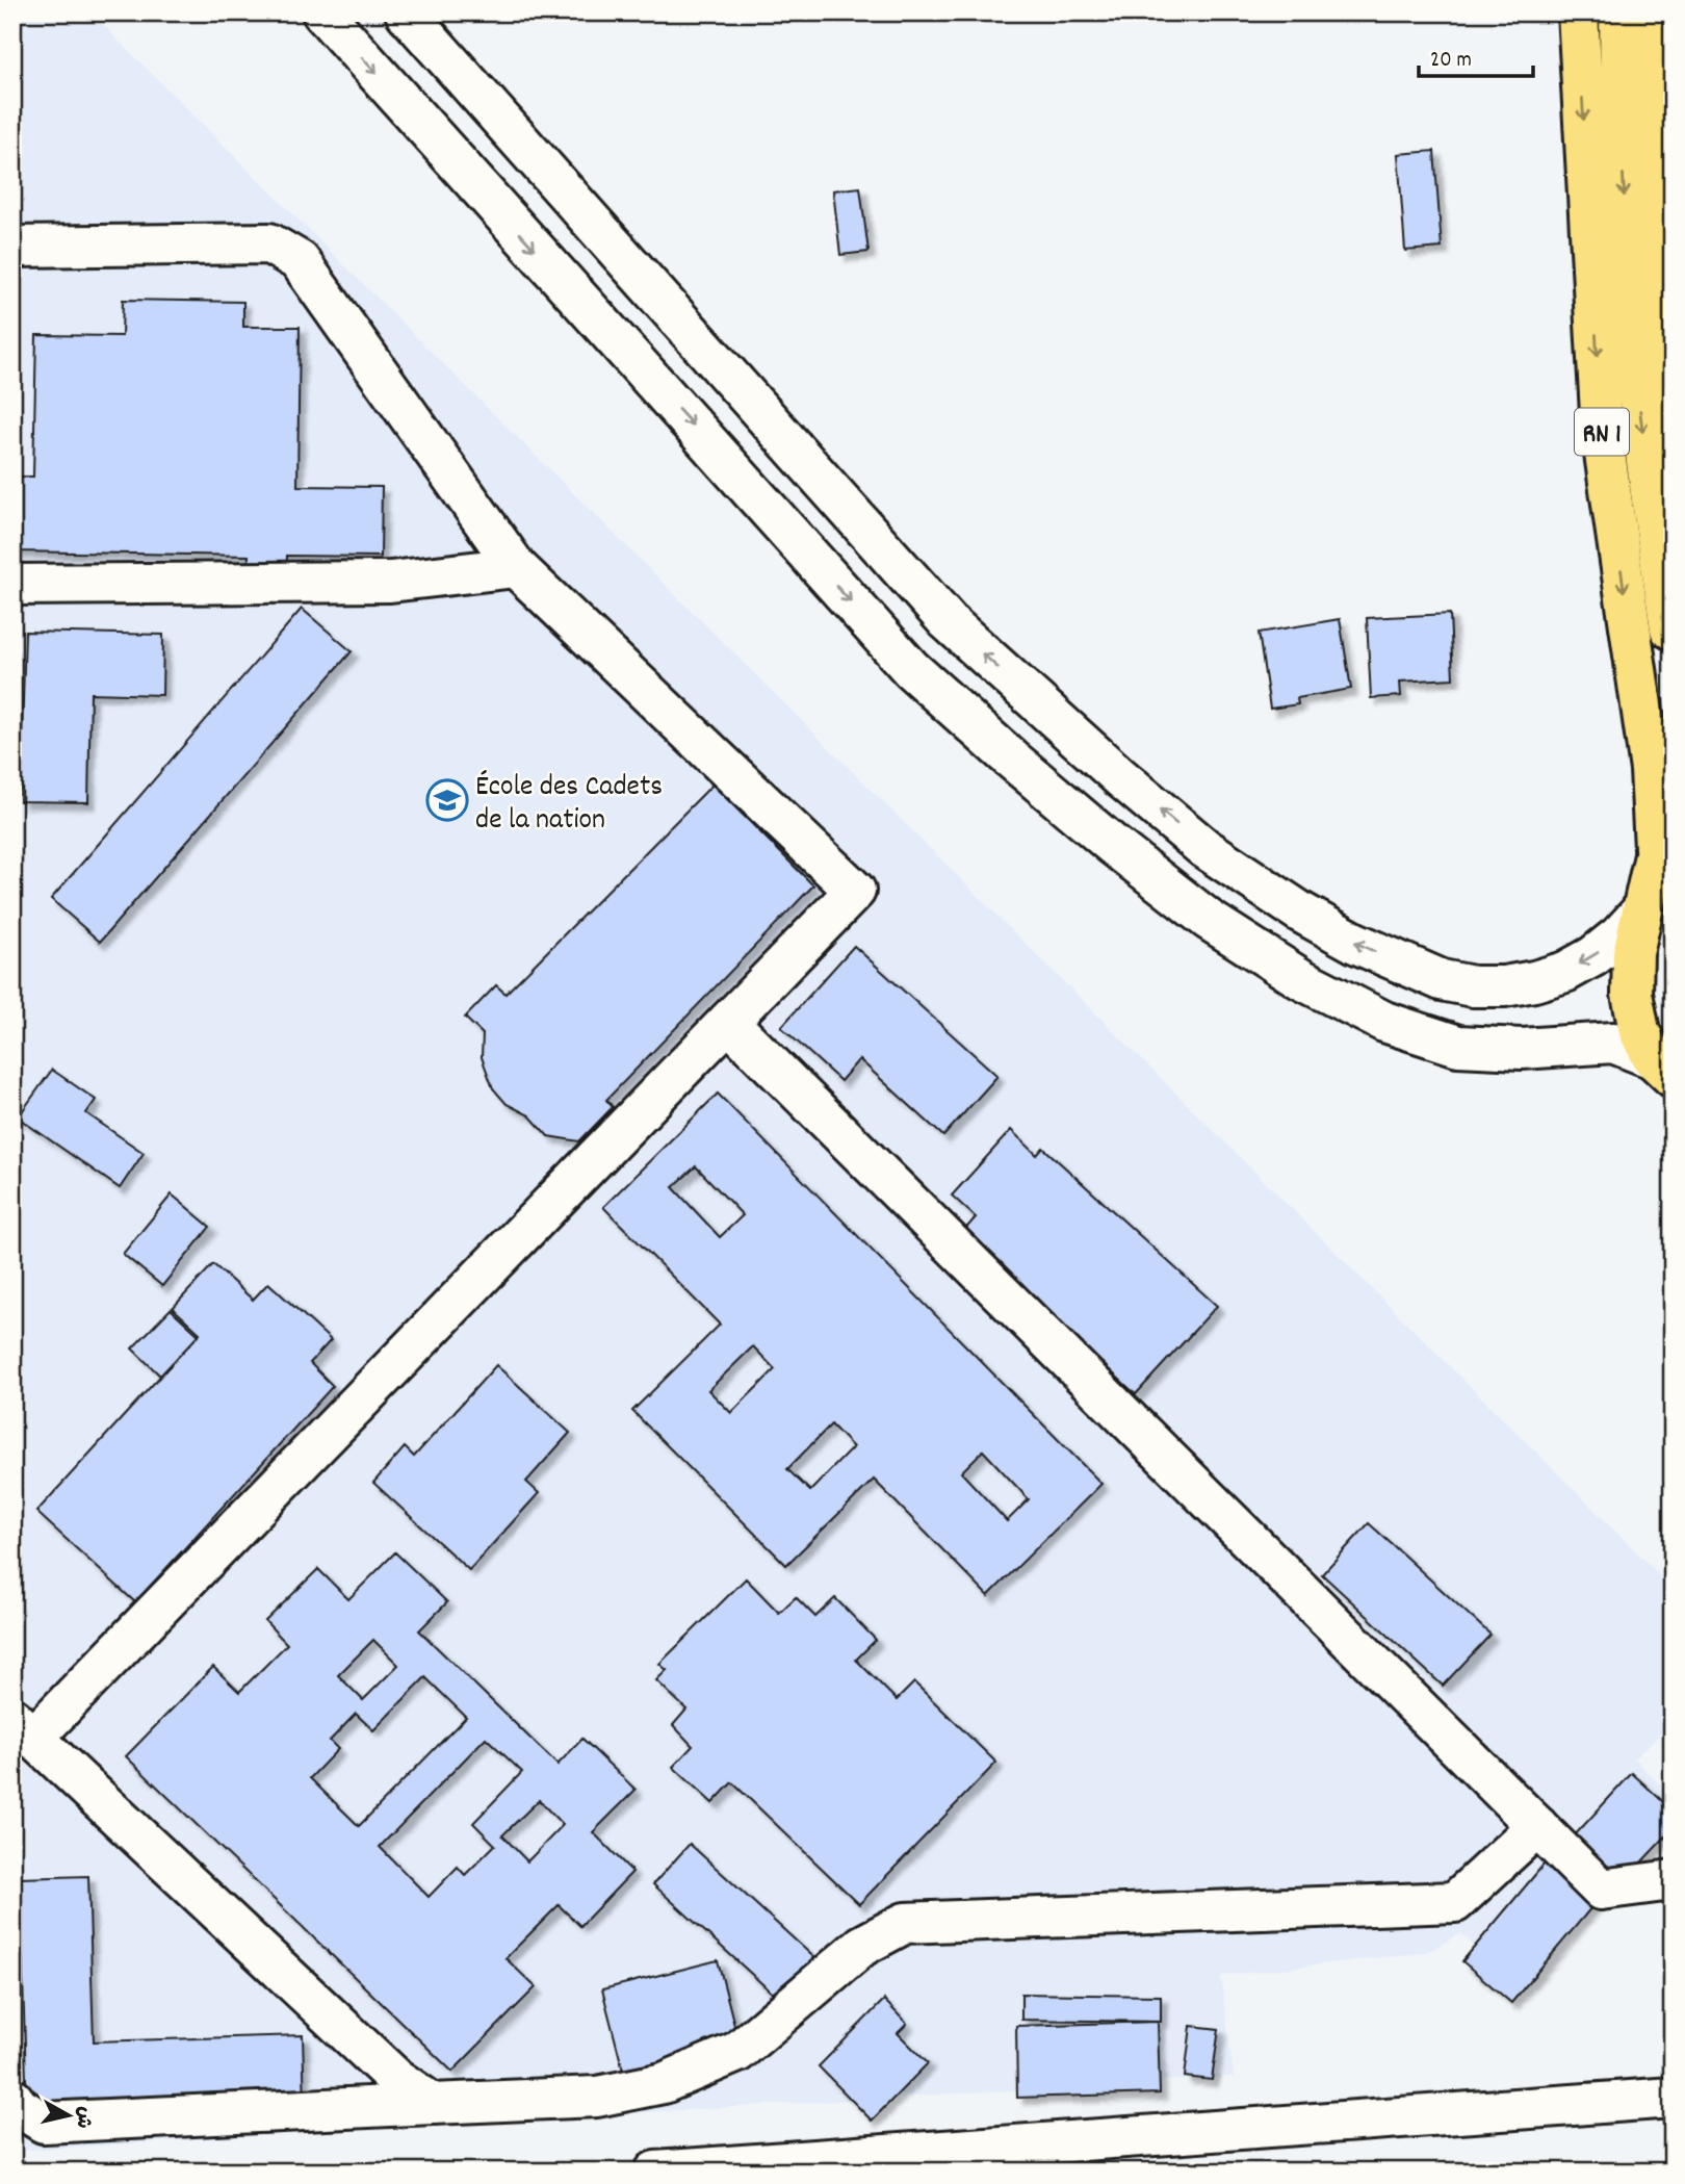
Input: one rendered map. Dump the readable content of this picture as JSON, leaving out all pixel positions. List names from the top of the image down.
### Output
{
  "streets": {
    "main road": ["RN 1"]
  },
  "places": {
    "school or university": ["École des Cadets de la nation"]
  },
  "scale_bar": "20 m",
  "north": "right"
}
